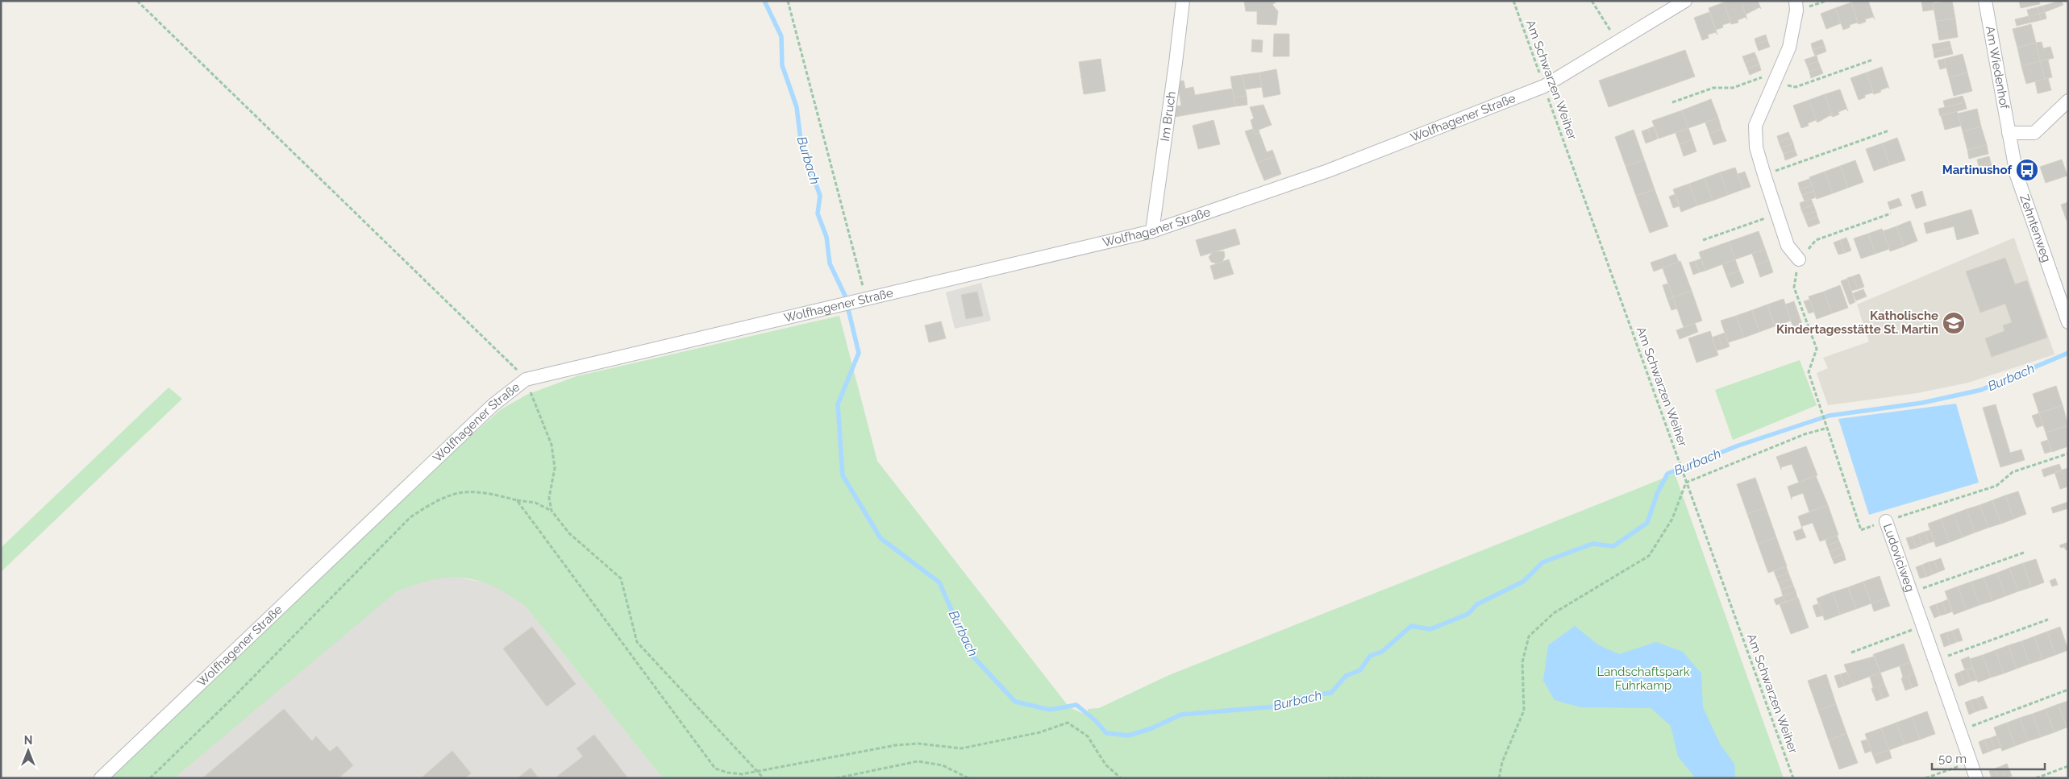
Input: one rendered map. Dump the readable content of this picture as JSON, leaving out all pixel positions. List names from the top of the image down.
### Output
{
  "streets": {
    "street": [
      "Am Wiedenhof",
      "Im Bruch",
      "Wolfhagener Straße",
      "Zehntenweg",
      "Ludoviciweg"
    ],
    "path": ["Am Schwarzen Weiher"]
  },
  "crossings": [
    ["Am Wiedenhof", "Zehntenweg"],
    ["Am Schwarzen Weiher", "Wolfhagener Straße"],
    ["Im Bruch", "Wolfhagener Straße"]
  ],
  "water": ["Burbach"],
  "parks": ["Landschaftspark Fuhrkamp"],
  "places": {
    "bus stop": ["Martinushof"],
    "school or university": ["Katholische Kindertagesstätte St. Martin"]
  },
  "scale_bar": "50 m",
  "north": "top"
}
